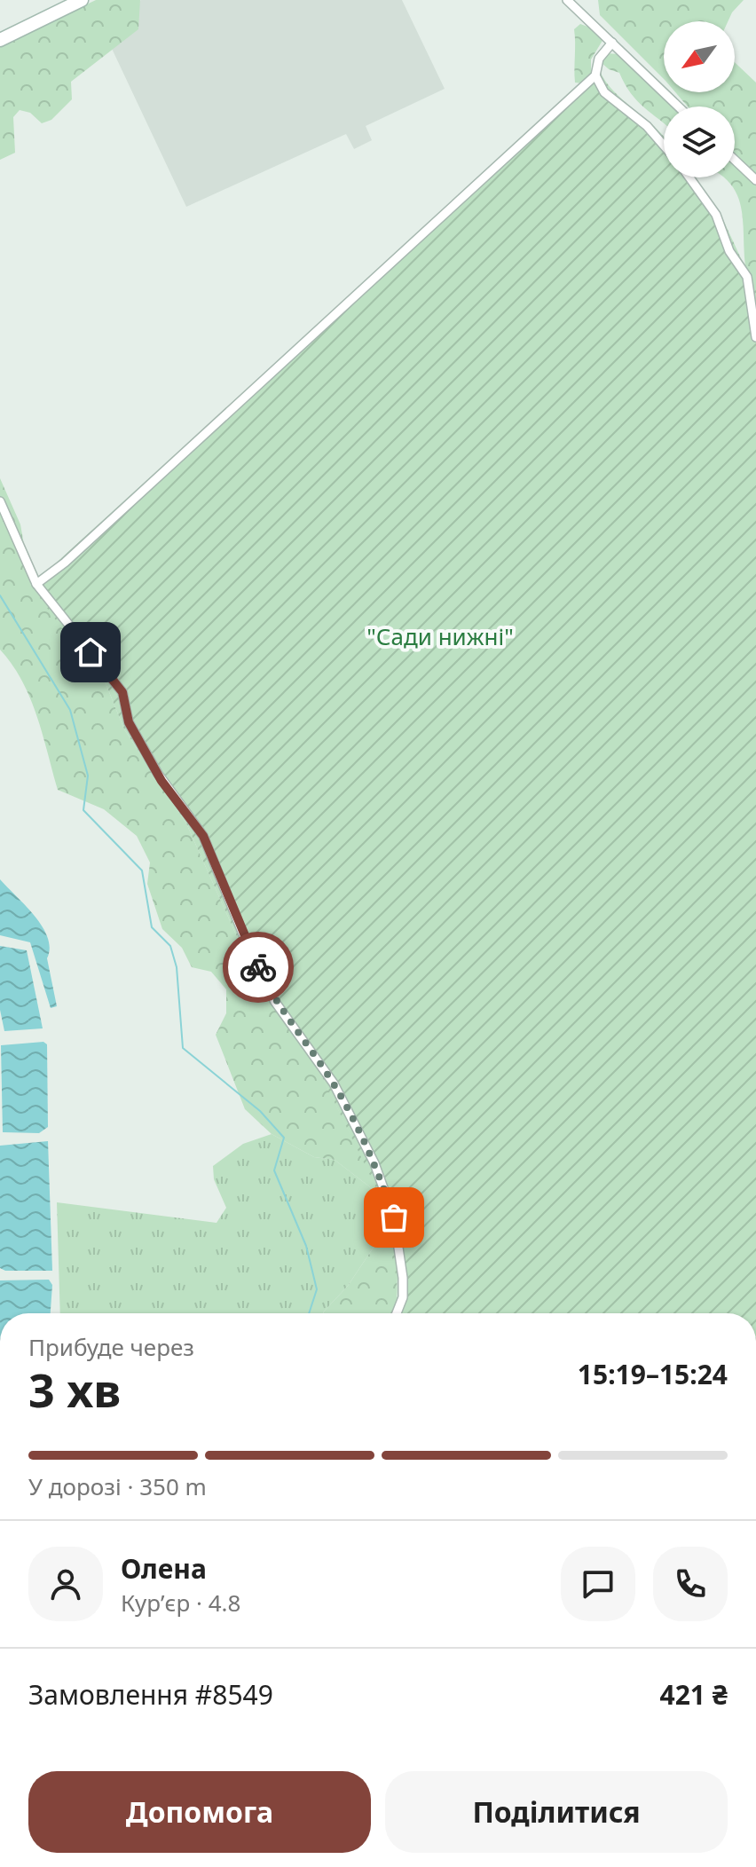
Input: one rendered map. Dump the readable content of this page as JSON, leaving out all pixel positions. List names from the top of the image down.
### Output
{
  "parks": ["\"Сади нижні\""],
  "north": "bottom left",
  "page": {
    "heading": ["3 хв", "Прибуде через", "15:19–15:24"],
    "panel": [
      "Олена",
      "Кур’єр · 4.8",
      "Замовлення #8549",
      "421 ₴"
    ],
    "bar": "У дорозі · 350 m",
    "buttons": ["Допомога", "Поділитися"]
  }
}
